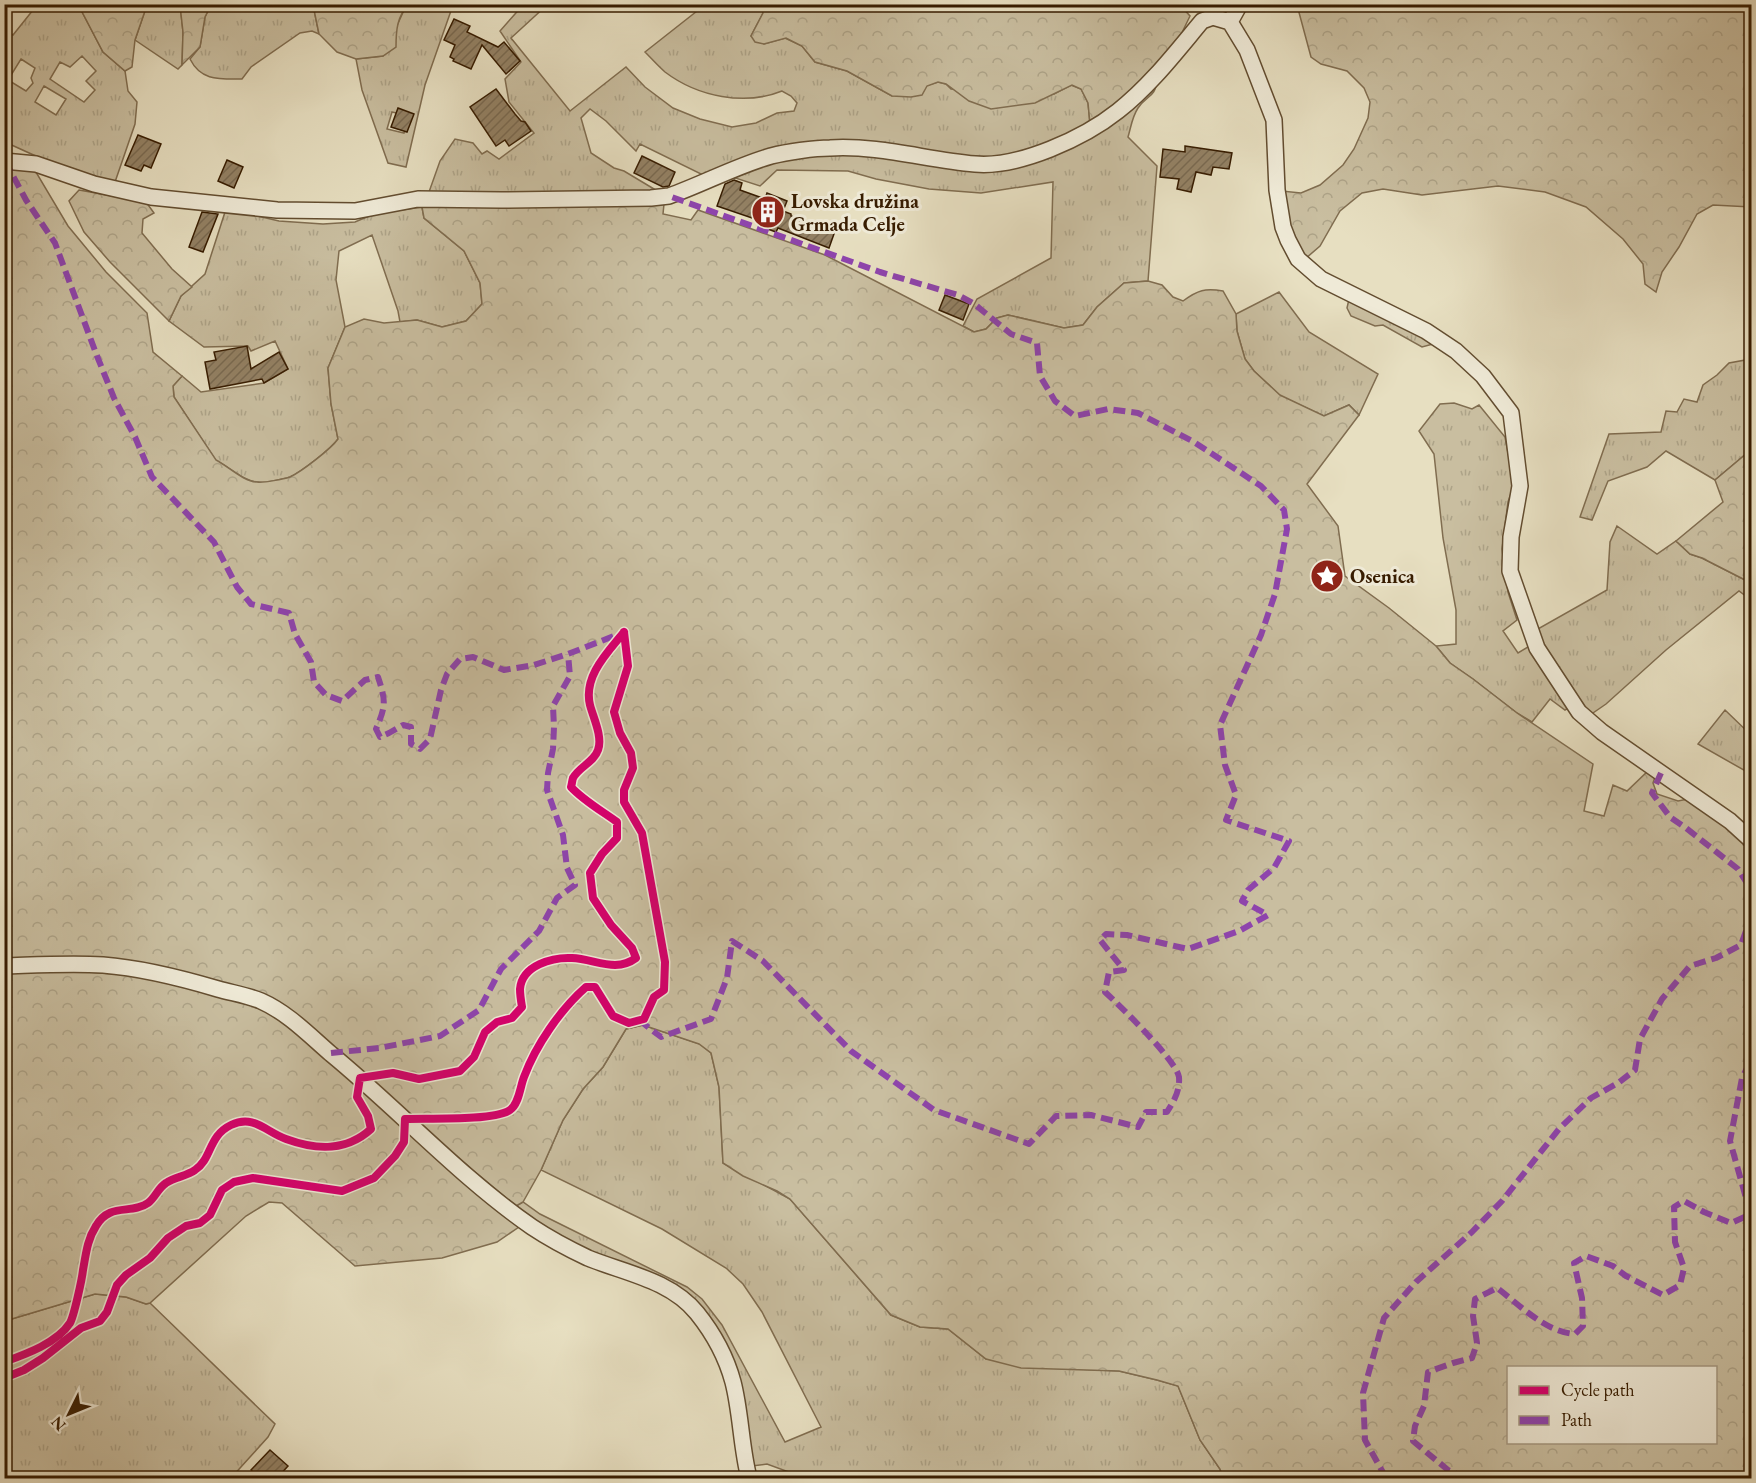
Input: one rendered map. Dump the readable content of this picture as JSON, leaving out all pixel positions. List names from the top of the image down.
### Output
{
  "places": {
    "building": ["Lovska družina Grmada Celje"],
    "place": ["Osenica"]
  },
  "legend": ["Cycle path", "Path"],
  "north": "bottom left"
}
